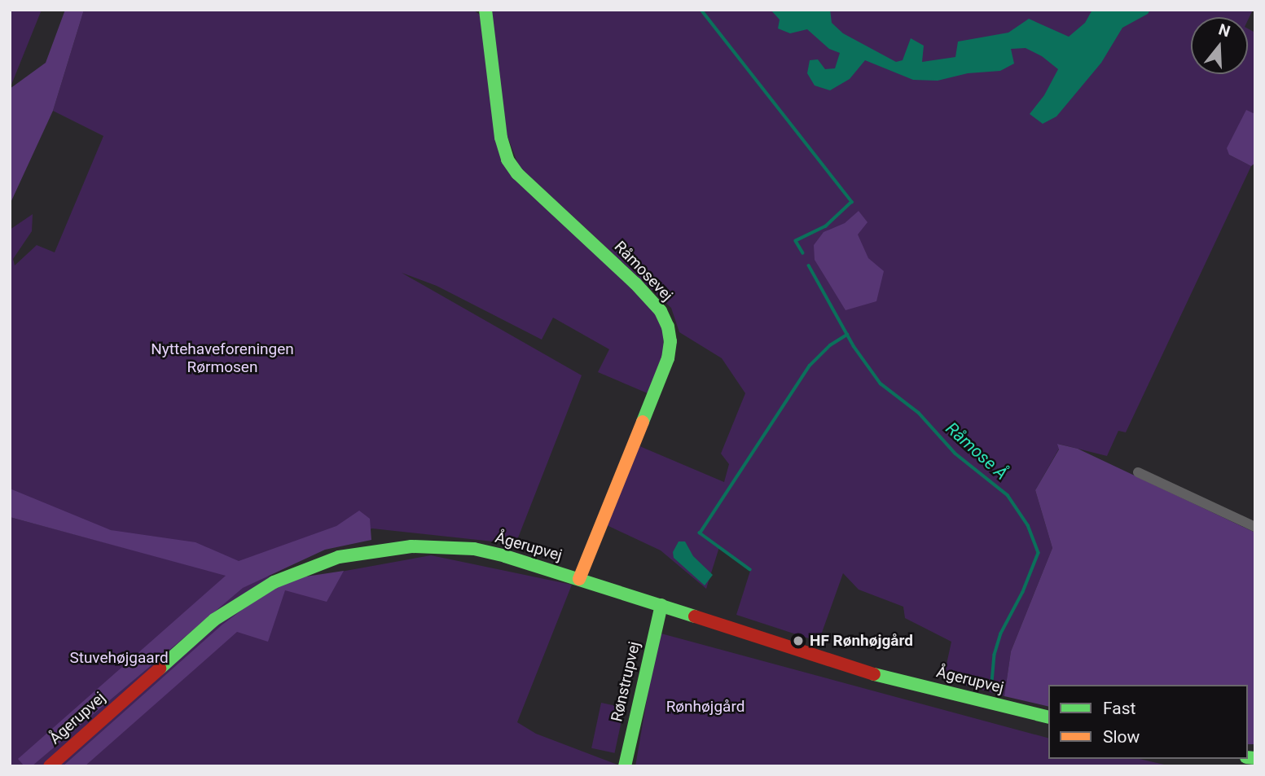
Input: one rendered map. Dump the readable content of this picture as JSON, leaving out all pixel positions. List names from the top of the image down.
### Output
{
  "streets": {
    "street": ["Råmosevej", "Ågerupvej", "Rønstrupvej"]
  },
  "crossings": [
    ["Råmosevej", "Ågerupvej"],
    ["Ågerupvej", "Rønstrupvej"]
  ],
  "water": ["Råmose Å"],
  "parks": ["Nyttehaveforeningen Rørmosen", "Stuvehøjgaard", "Rønhøjgård"],
  "places": ["HF Rønhøjgård"],
  "legend": ["Fast", "Slow"],
  "north": "top"
}
